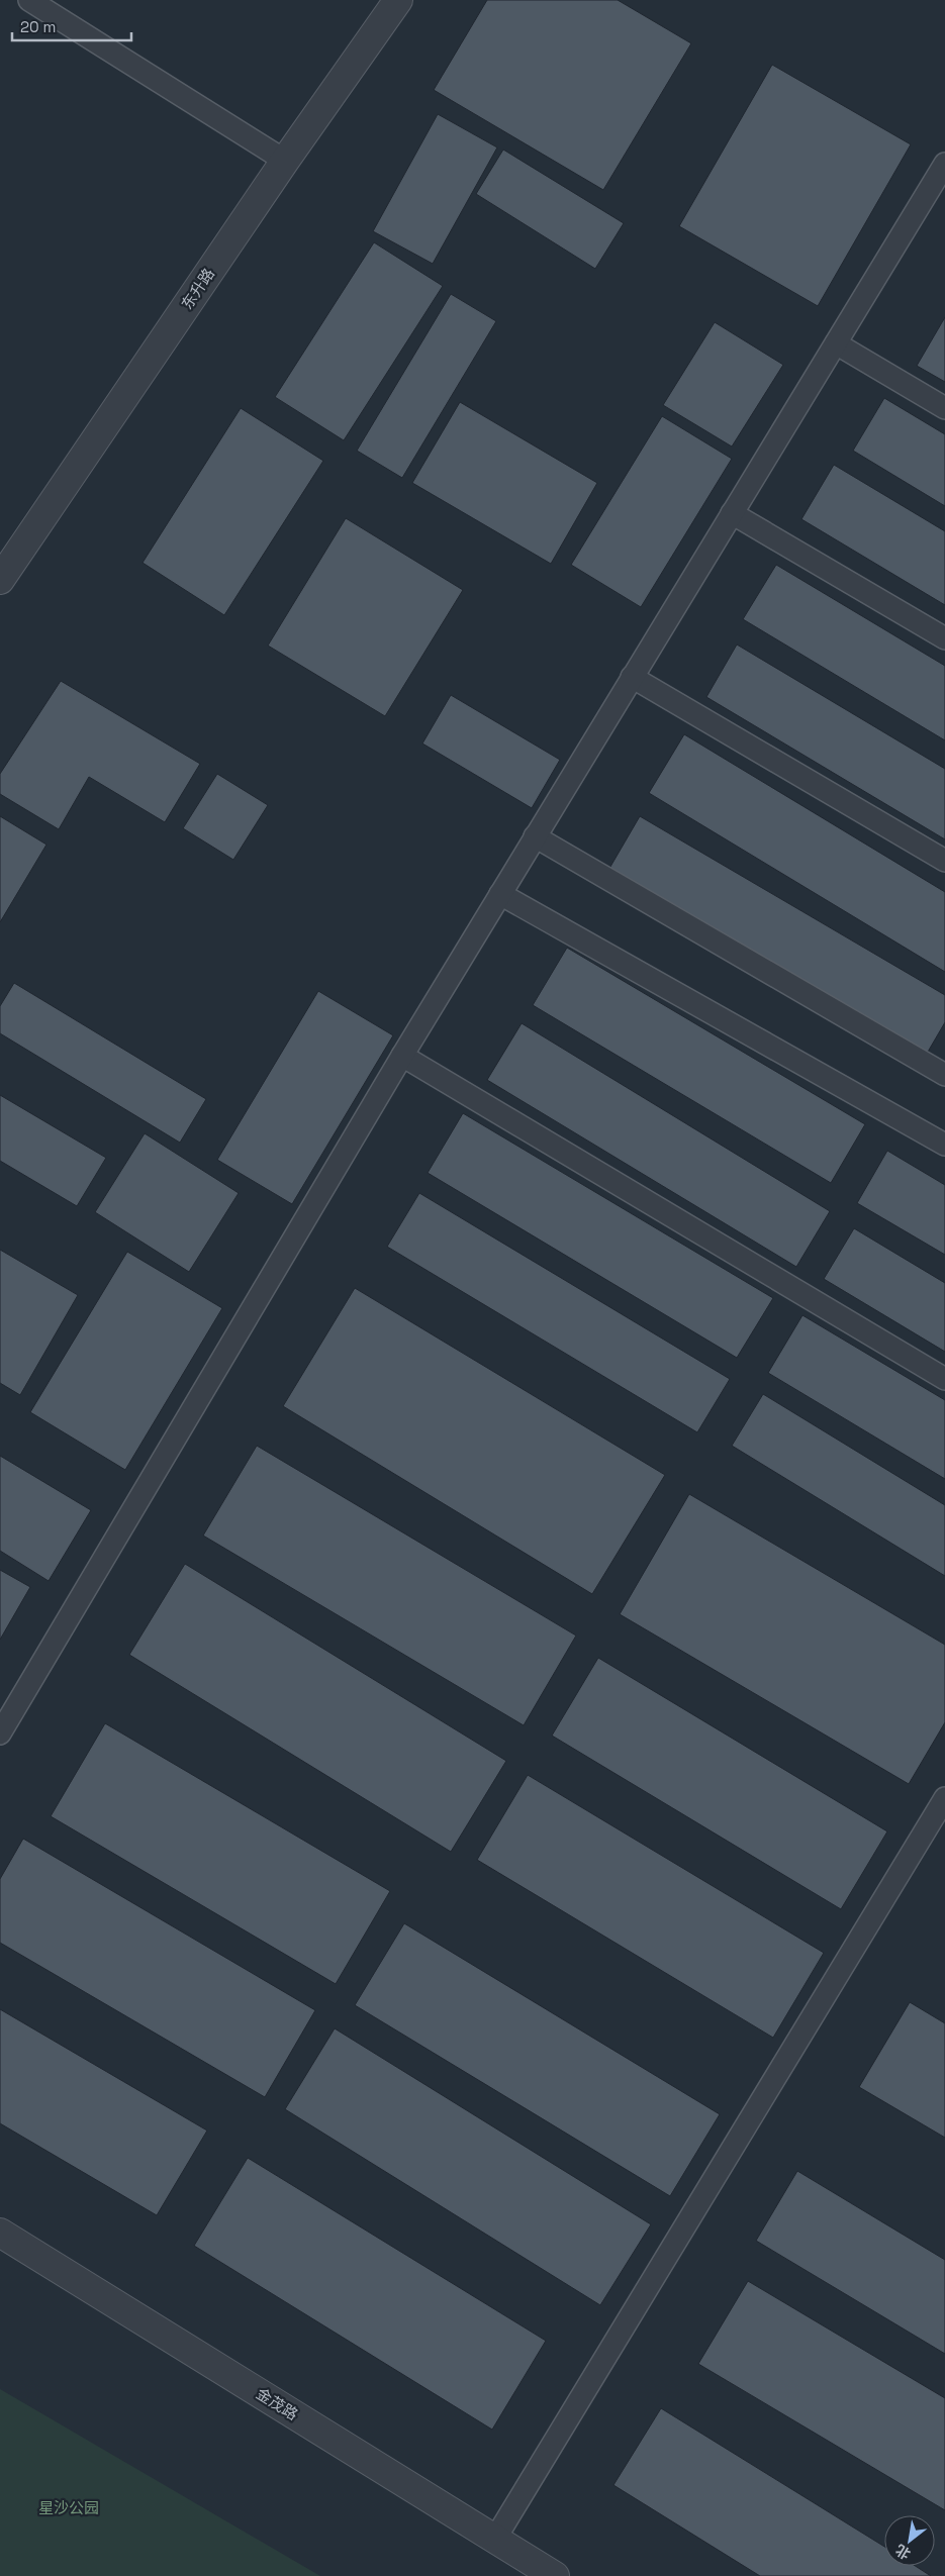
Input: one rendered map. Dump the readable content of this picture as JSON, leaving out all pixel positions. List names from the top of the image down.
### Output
{
  "streets": {
    "street": ["东升路", "金茂路"]
  },
  "parks": ["星沙公园"],
  "scale_bar": "20 m",
  "north": "bottom left"
}
